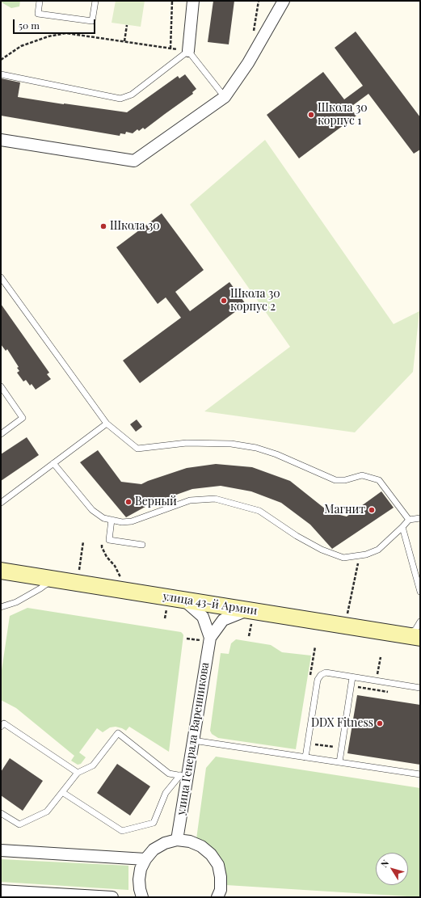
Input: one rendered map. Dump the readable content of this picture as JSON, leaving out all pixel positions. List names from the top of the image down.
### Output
{
  "streets": {
    "main road": ["улица 43-й Армии"],
    "street": ["улица Генерала Варенникова"]
  },
  "crossings": [
    ["улица 43-й Армии", "улица Генерала Варенникова"]
  ],
  "places": [
    "Школа 30 корпус 1",
    "Школа 30",
    "Школа 30 корпус 2",
    "Верный",
    "Магнит",
    "DDX Fitness"
  ],
  "scale_bar": "50 m",
  "north": "top left"
}
